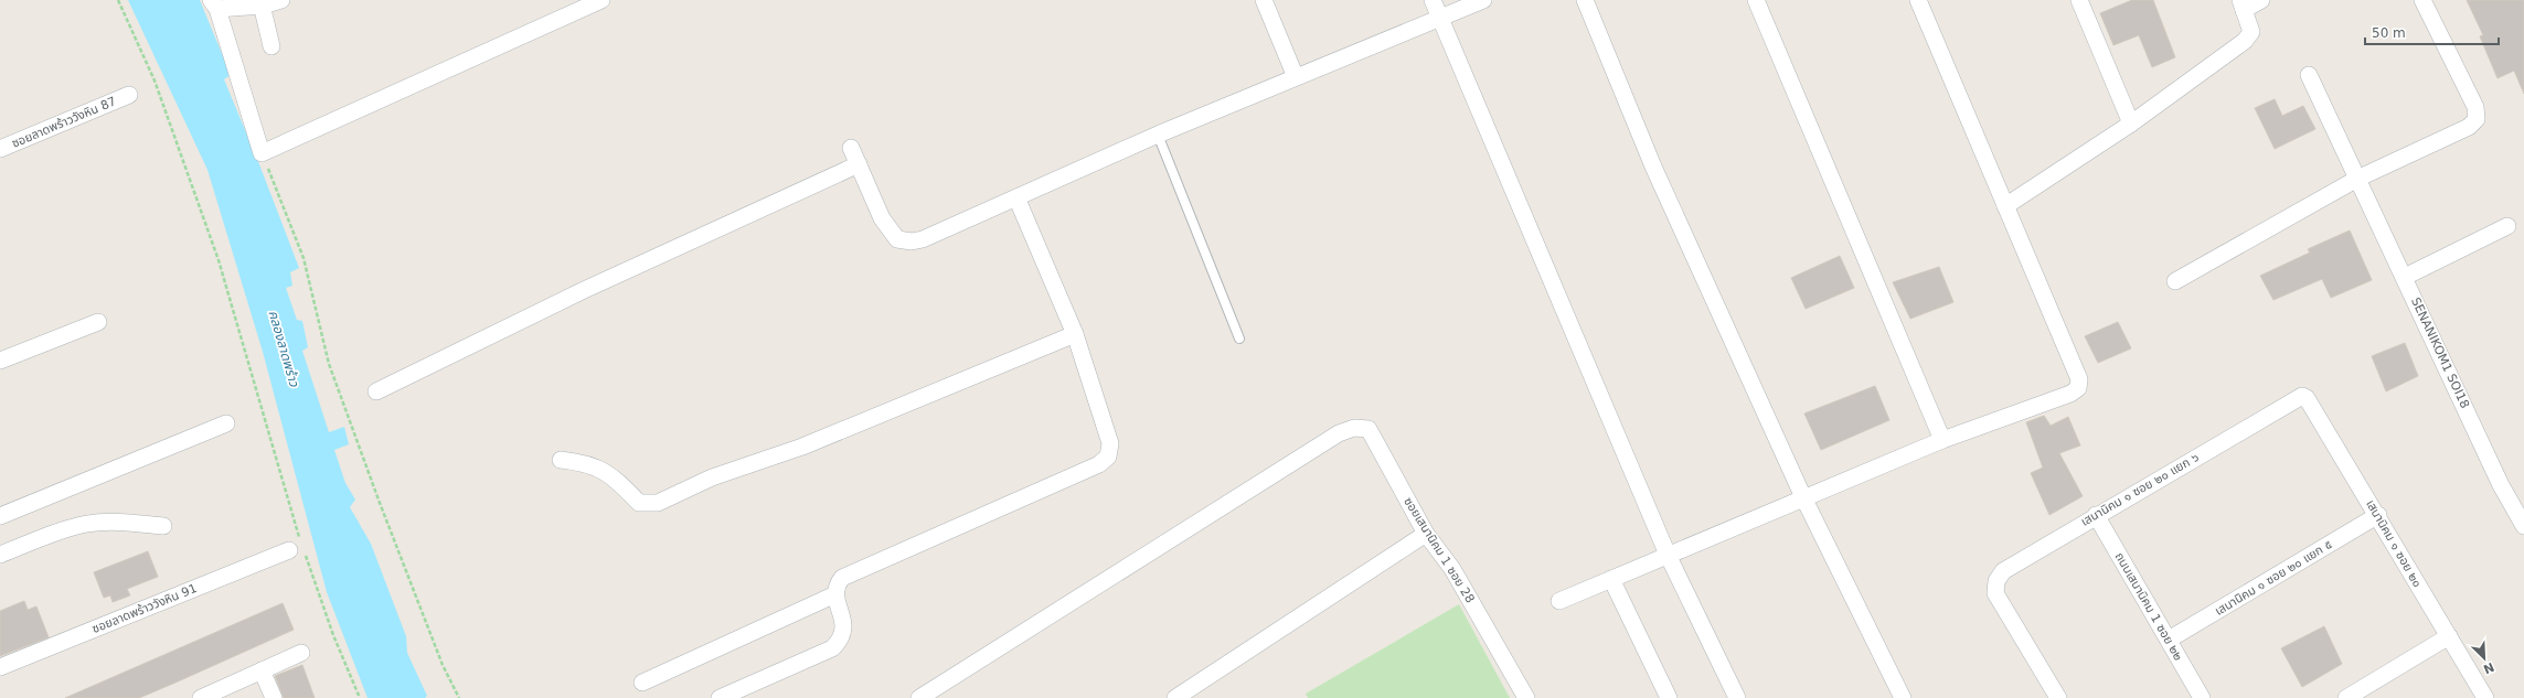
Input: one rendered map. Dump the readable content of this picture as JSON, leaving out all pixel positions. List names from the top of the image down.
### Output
{
  "streets": {
    "street": [
      "ซอยลาดพร้าววังหิน 87",
      "SENANIKOM1 SOI18",
      "เสนานิคม ๑ ซอย ๒๐ แยก ๖",
      "เสนานิคม ๑ ซอย ๒๐",
      "ซอยเสนานิคม 1 ซอย 28",
      "เสนานิคม ๑ ซอย ๒๐ แยก ๕",
      "ถนนเสนานิคม 1 ซอย ๒๒",
      "ซอยลาดพร้าววังหิน 91"
    ]
  },
  "crossings": [
    ["เสนานิคม ๑ ซอย ๒๐ แยก ๖", "เสนานิคม ๑ ซอย ๒๐"],
    ["เสนานิคม ๑ ซอย ๒๐ แยก ๖", "ถนนเสนานิคม 1 ซอย ๒๒"],
    ["เสนานิคม ๑ ซอย ๒๐", "เสนานิคม ๑ ซอย ๒๐ แยก ๕"],
    ["เสนานิคม ๑ ซอย ๒๐ แยก ๕", "ถนนเสนานิคม 1 ซอย ๒๒"]
  ],
  "water": ["คลองลาดพร้าว"],
  "scale_bar": "50 m",
  "north": "bottom right"
}
